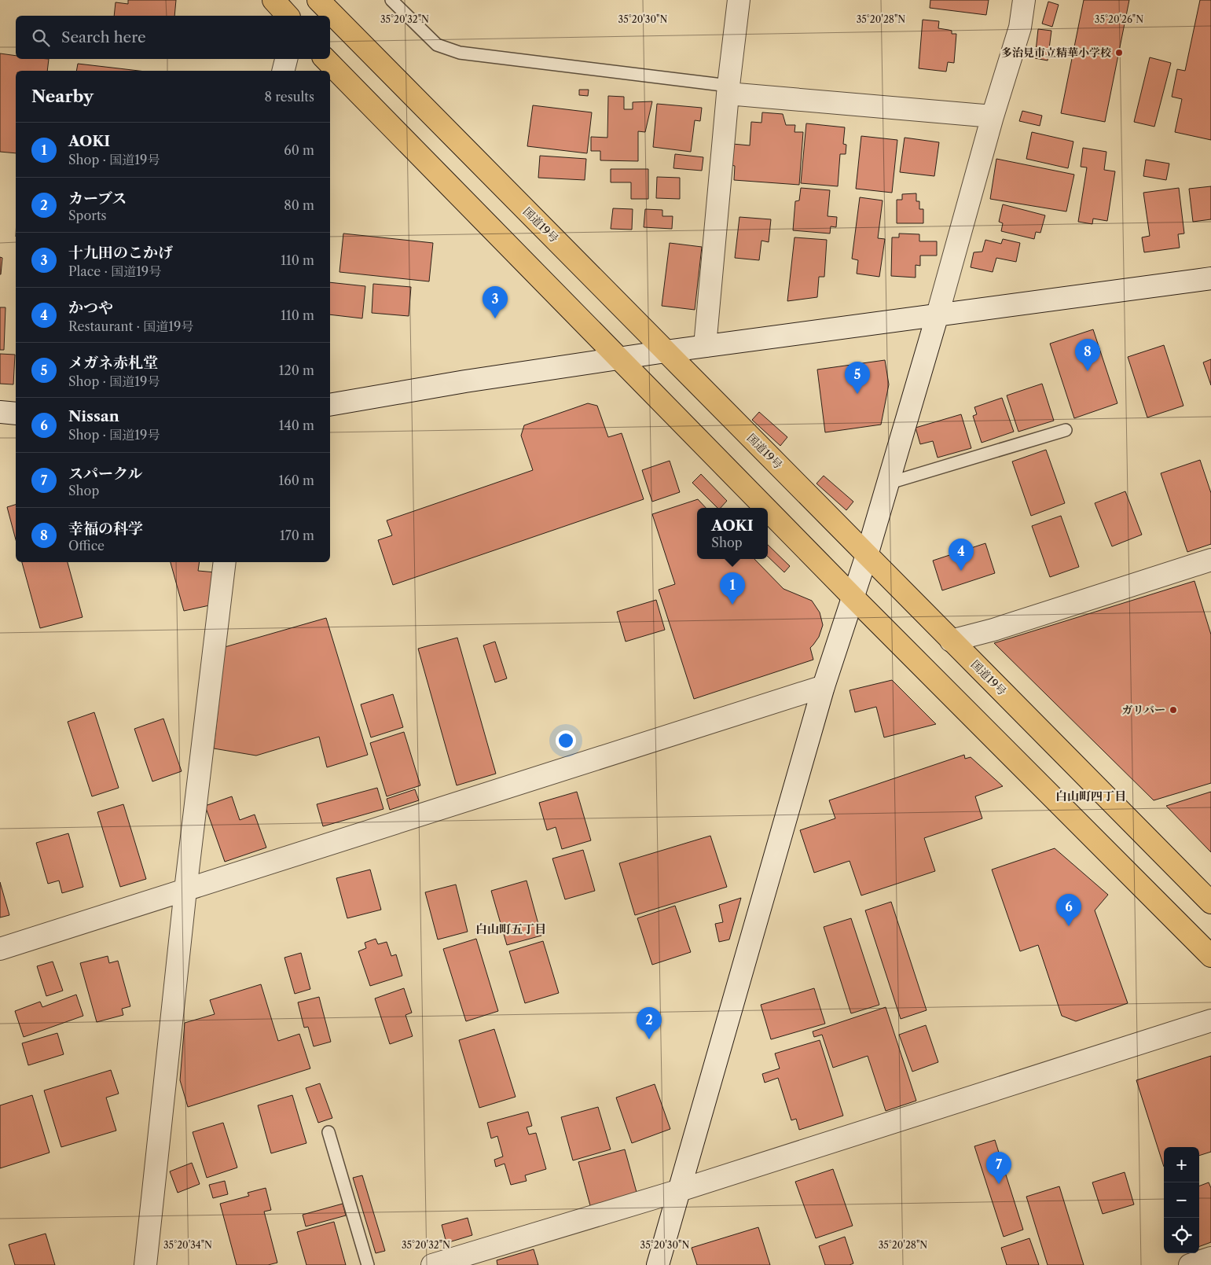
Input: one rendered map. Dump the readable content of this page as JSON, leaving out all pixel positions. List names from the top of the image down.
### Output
{
  "streets": {
    "highway": ["国道19号"]
  },
  "districts": ["白山町四丁目", "白山町五丁目"],
  "places": ["多治見市立精華小学校", "ガリバー"],
  "page": {
    "search": "Search here",
    "heading": ["Nearby", "8 results"],
    "list": [
      {
        "mark": "1",
        "name": "AOKI",
        "note": "Shop · 国道19号",
        "value": "60 m"
      },
      {
        "mark": "2",
        "name": "カーブス",
        "note": "Sports",
        "value": "80 m"
      },
      {
        "mark": "3",
        "name": "十九田のこかげ",
        "note": "Place · 国道19号",
        "value": "110 m"
      },
      {
        "mark": "4",
        "name": "かつや",
        "note": "Restaurant · 国道19号",
        "value": "110 m"
      },
      {
        "mark": "5",
        "name": "メガネ赤札堂",
        "note": "Shop · 国道19号",
        "value": "120 m"
      },
      {
        "mark": "6",
        "name": "Nissan",
        "note": "Shop · 国道19号",
        "value": "140 m"
      },
      {
        "mark": "7",
        "name": "スパークル",
        "note": "Shop",
        "value": "160 m"
      },
      {
        "mark": "8",
        "name": "幸福の科学",
        "note": "Office",
        "value": "170 m"
      }
    ],
    "pins": [
      "3",
      "8",
      "5",
      "4",
      "1",
      "6",
      "2",
      "7"
    ],
    "popup": ["AOKI", "Shop"],
    "map_buttons": ["+", "−"]
  },
  "coordinates": [
    "35°20'32\"N",
    "35°20'30\"N",
    "35°20'28\"N",
    "35°20'26\"N",
    "35°20'34\"N"
  ]
}
